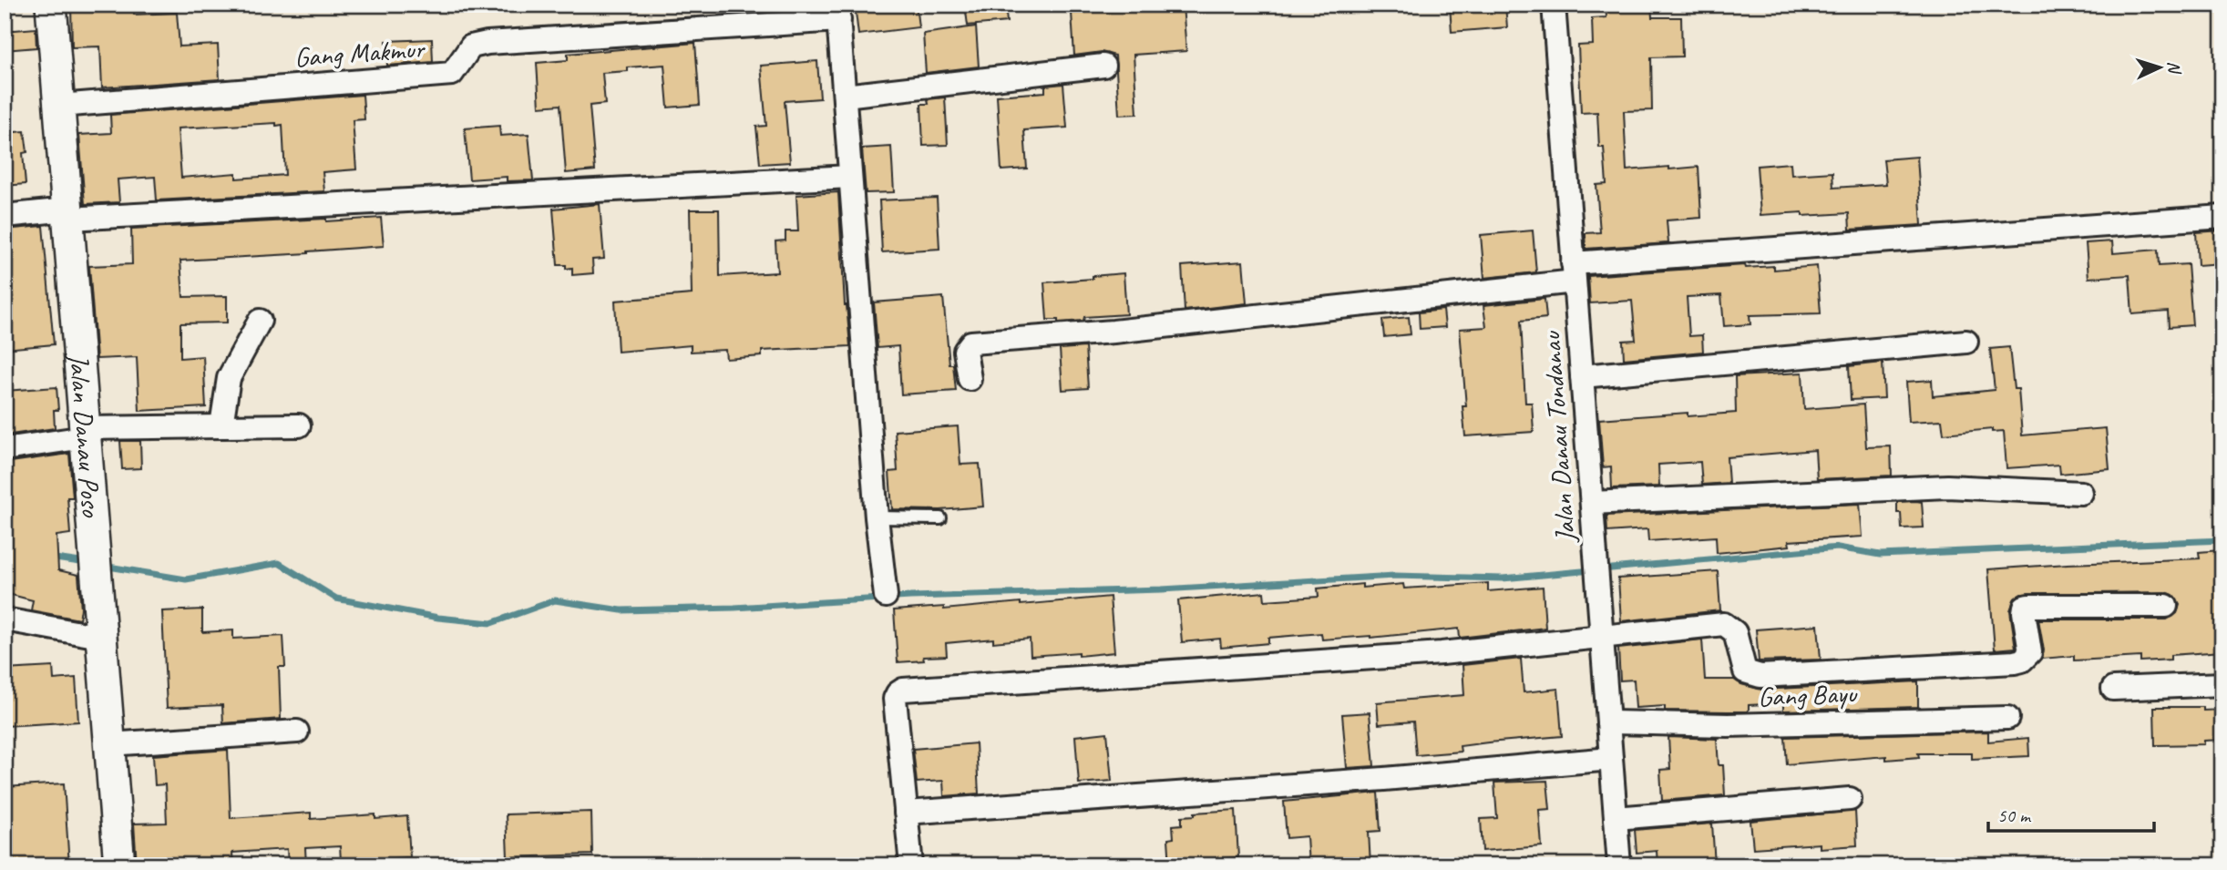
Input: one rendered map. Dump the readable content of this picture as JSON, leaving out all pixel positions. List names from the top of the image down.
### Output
{
  "streets": {
    "street": [
      "Gang Makmur",
      "Jalan Danau Poso",
      "Jalan Danau Tondanau",
      "Gang Bayu"
    ]
  },
  "crossings": [
    ["Gang Makmur", "Jalan Danau Poso"],
    ["Jalan Danau Tondanau", "Gang Bayu"]
  ],
  "scale_bar": "50 m",
  "north": "right"
}
